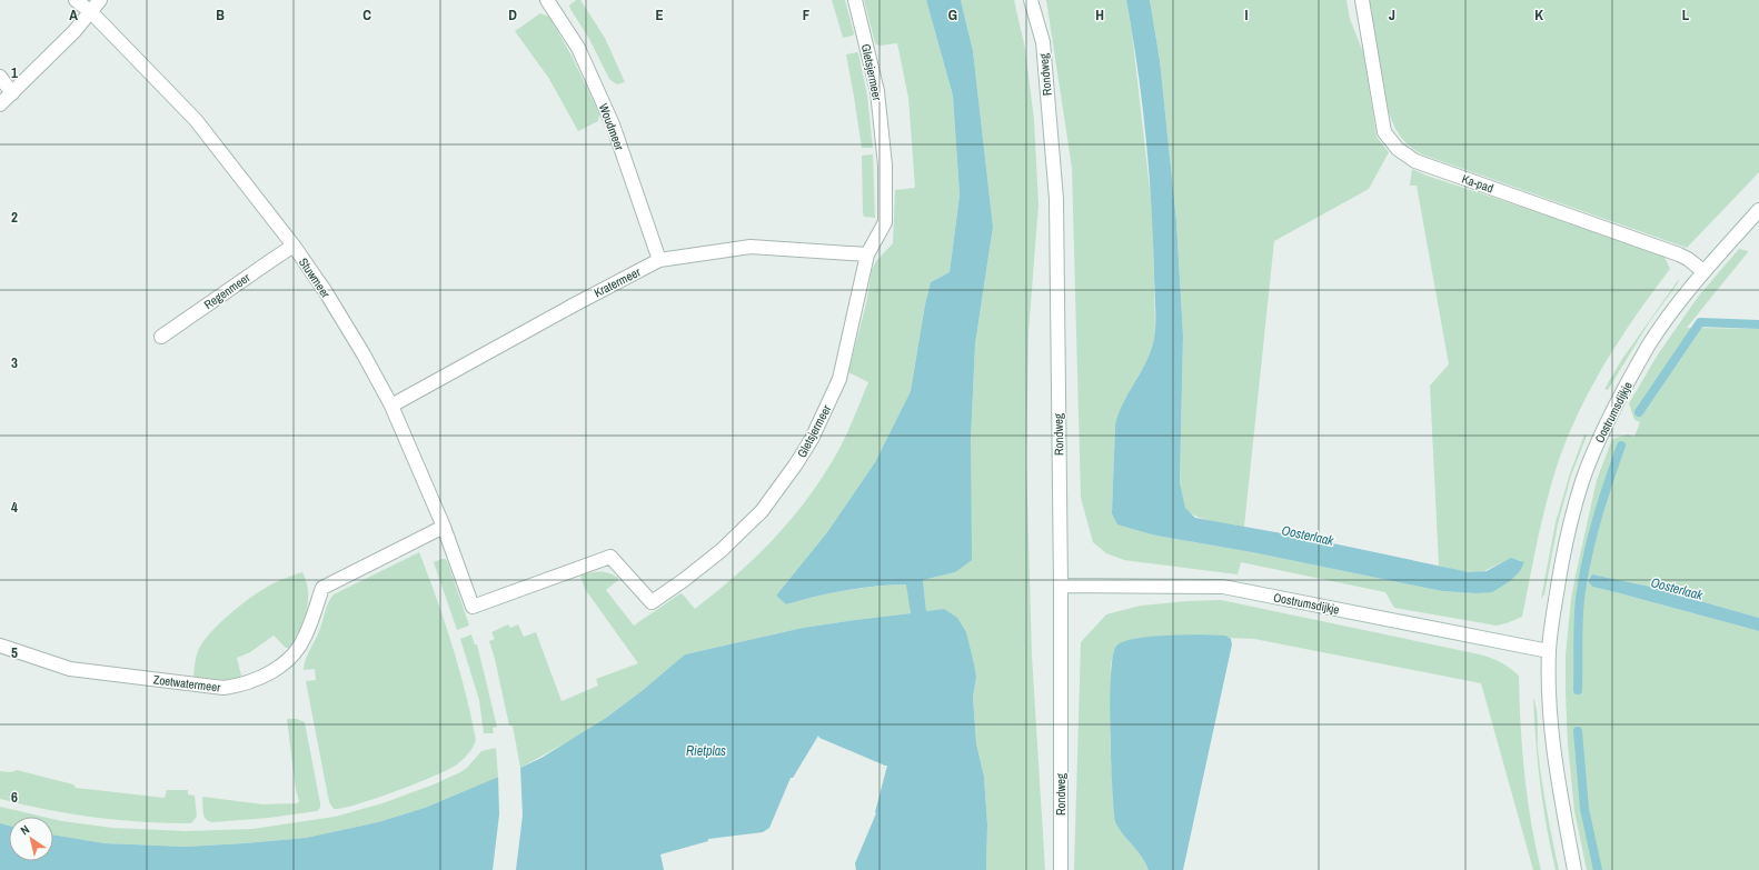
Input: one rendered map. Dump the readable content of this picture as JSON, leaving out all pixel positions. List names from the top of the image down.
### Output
{
  "streets": {
    "street": [
      "Gletsjermeer",
      "Rondweg",
      "Woudmeer",
      "Ka-pad",
      "Stuwmeer",
      "Kratermeer",
      "Regenmeer",
      "Oostrumsdijkje",
      "Zoetwatermeer"
    ]
  },
  "crossings": [
    ["Gletsjermeer", "Stuwmeer"],
    ["Gletsjermeer", "Kratermeer"],
    ["Rondweg", "Oostrumsdijkje"],
    ["Woudmeer", "Kratermeer"],
    ["Ka-pad", "Oostrumsdijkje"],
    ["Stuwmeer", "Kratermeer"],
    ["Stuwmeer", "Regenmeer"],
    ["Stuwmeer", "Zoetwatermeer"]
  ],
  "water": ["Oosterlaak", "Rietplas"],
  "north": "top left",
  "grid": {
    "columns": [
      "A",
      "B",
      "C",
      "D",
      "E",
      "F",
      "G",
      "H",
      "I",
      "J",
      "K",
      "L"
    ],
    "rows": [
      "1",
      "2",
      "3",
      "4",
      "5",
      "6"
    ]
  }
}
